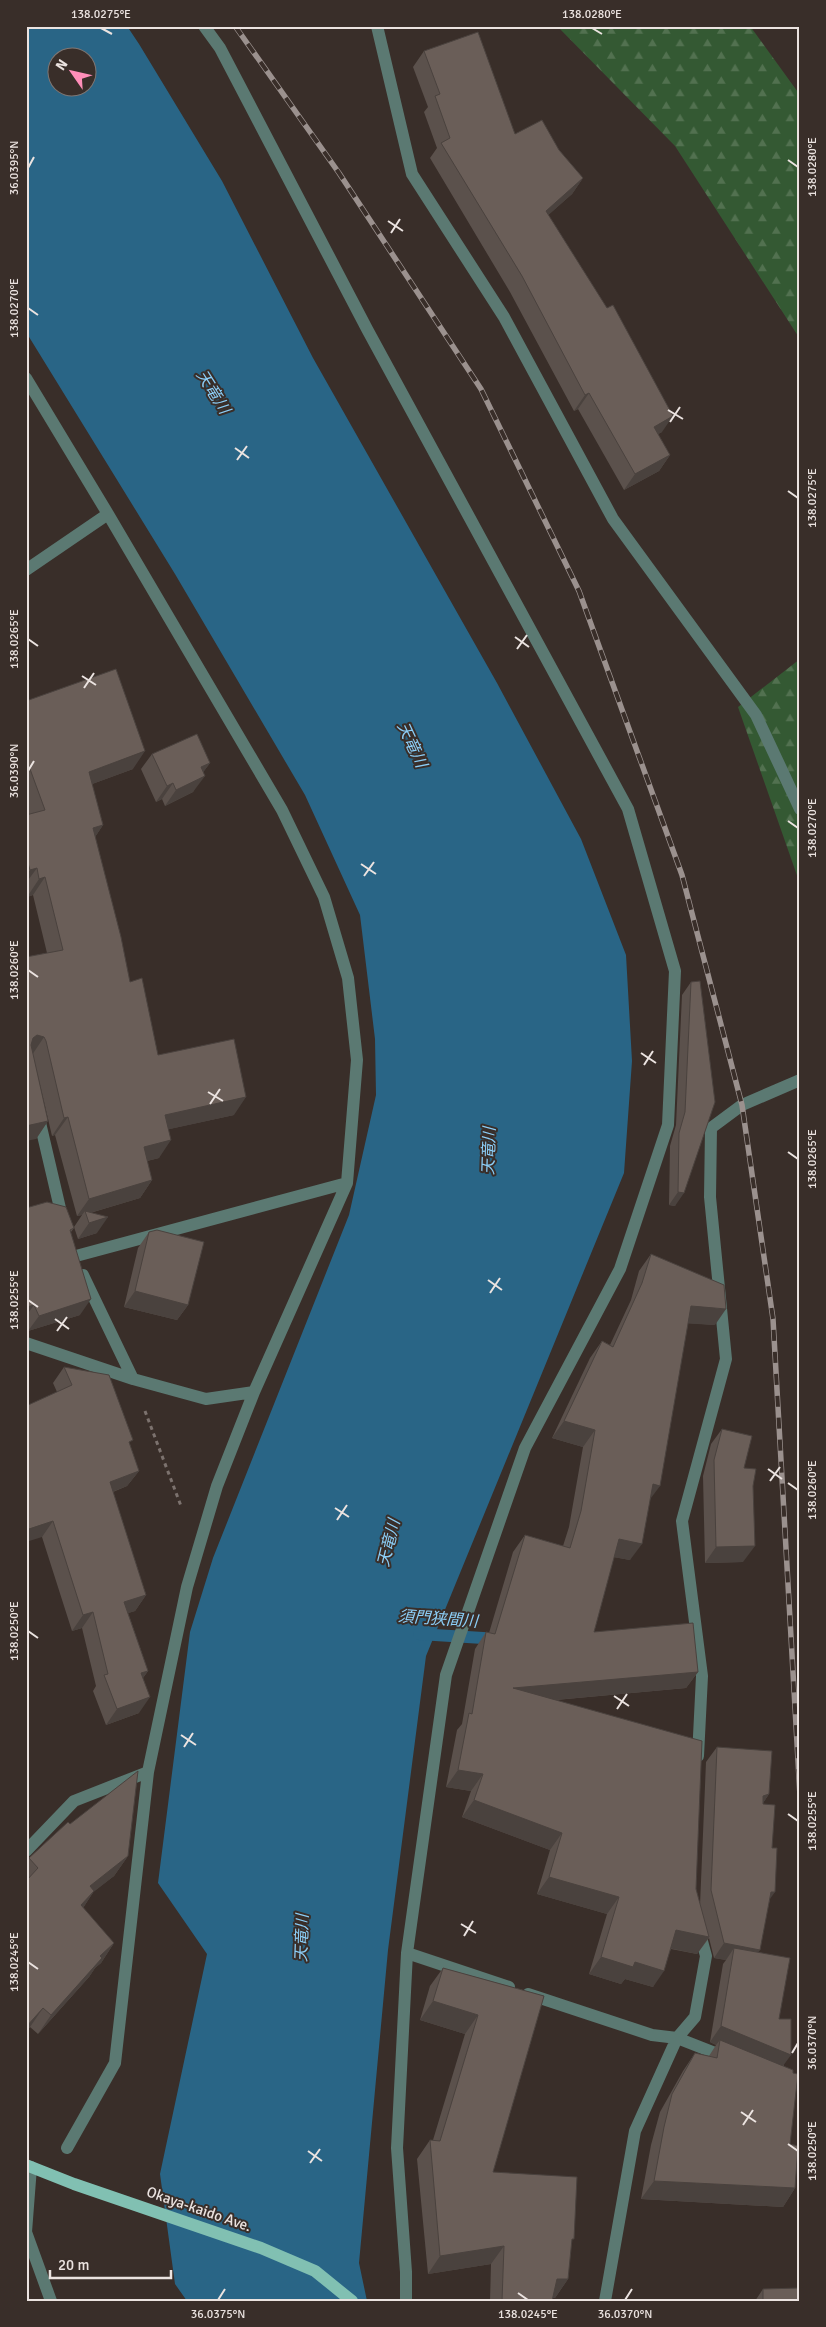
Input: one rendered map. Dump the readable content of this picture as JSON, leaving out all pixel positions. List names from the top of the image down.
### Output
{
  "streets": {
    "main road": ["Okaya-kaido Ave."]
  },
  "water": ["天竜川", "須門狭間川"],
  "scale_bar": "20 m",
  "north": "top left",
  "coordinates": [
    "138.0275°E",
    "138.0280°E",
    "36.0395°N",
    "138.0270°E",
    "138.0265°E",
    "36.0390°N",
    "138.0260°E",
    "138.0255°E",
    "138.0250°E",
    "138.0245°E",
    "36.0370°N",
    "36.0375°N"
  ]
}
